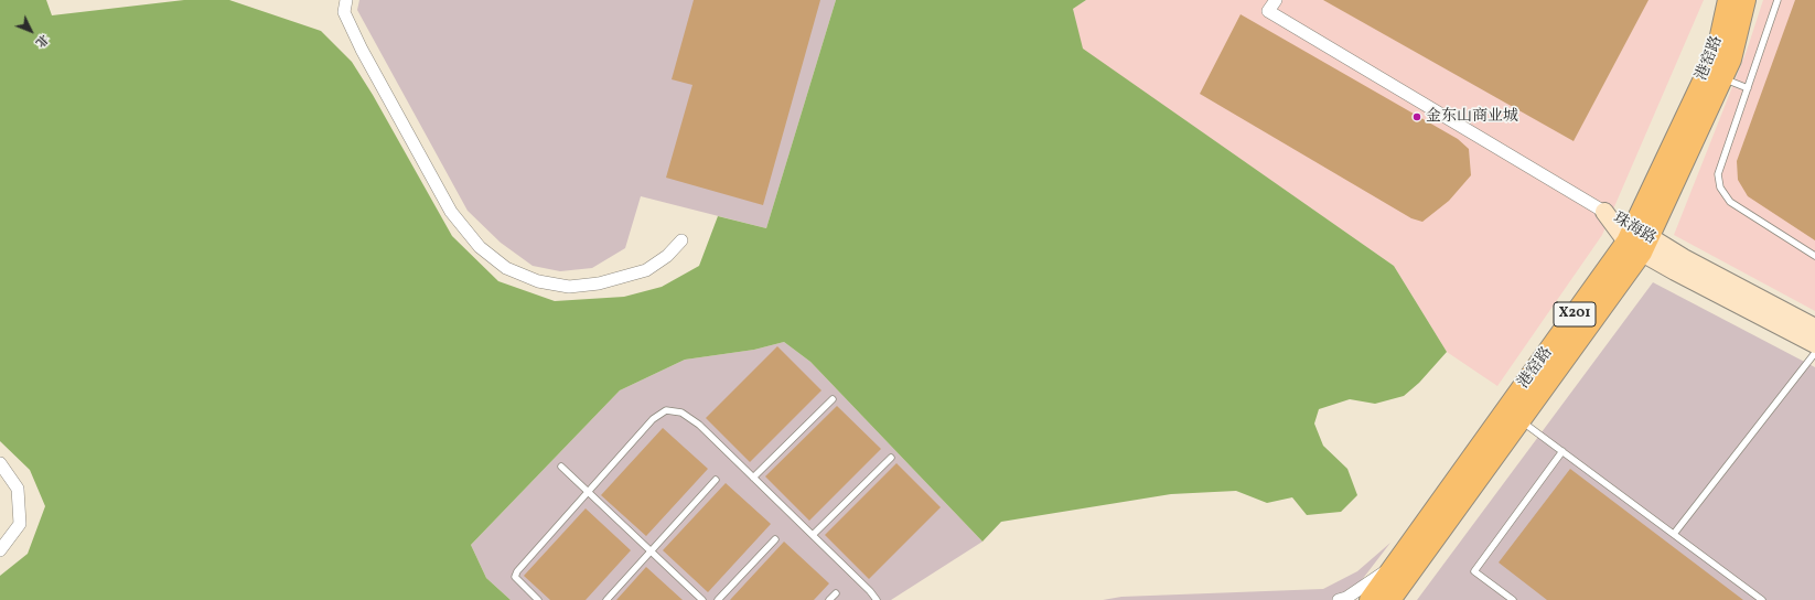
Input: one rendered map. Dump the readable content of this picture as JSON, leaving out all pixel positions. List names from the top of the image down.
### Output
{
  "streets": {
    "main road": ["港窑路", "珠海路", "X201"]
  },
  "crossings": [
    ["港窑路", "珠海路"]
  ],
  "places": ["金东山商业城"],
  "north": "bottom right"
}
